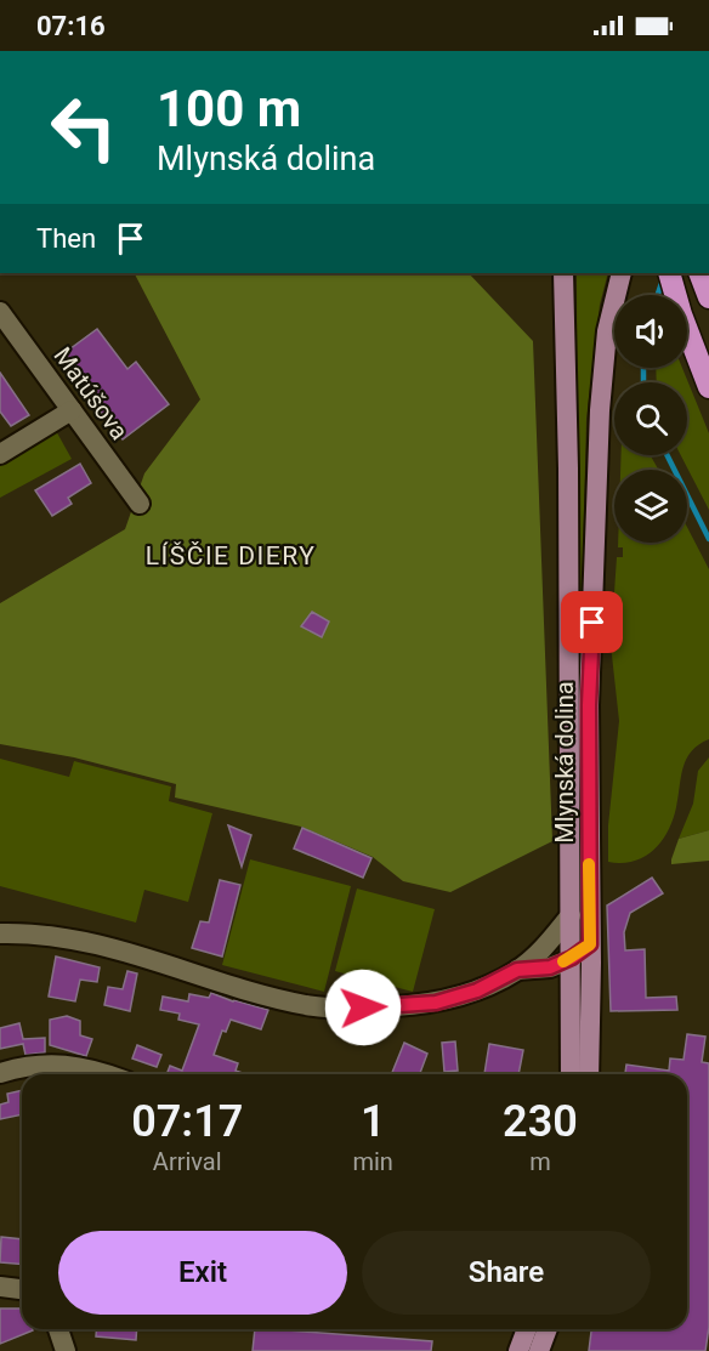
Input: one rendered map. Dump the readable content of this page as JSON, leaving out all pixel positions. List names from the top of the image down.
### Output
{
  "streets": {
    "main road": ["Mlynská dolina"],
    "street": ["Matúšova"]
  },
  "districts": ["LÍŠČIE DIERY"],
  "page": {
    "status": "07:16",
    "turn": ["100 m", "Mlynská dolina"],
    "then": "Then",
    "eta": [
      "07:17",
      "Arrival",
      "1",
      "min",
      "230",
      "m"
    ],
    "buttons": ["Exit", "Share"]
  }
}
